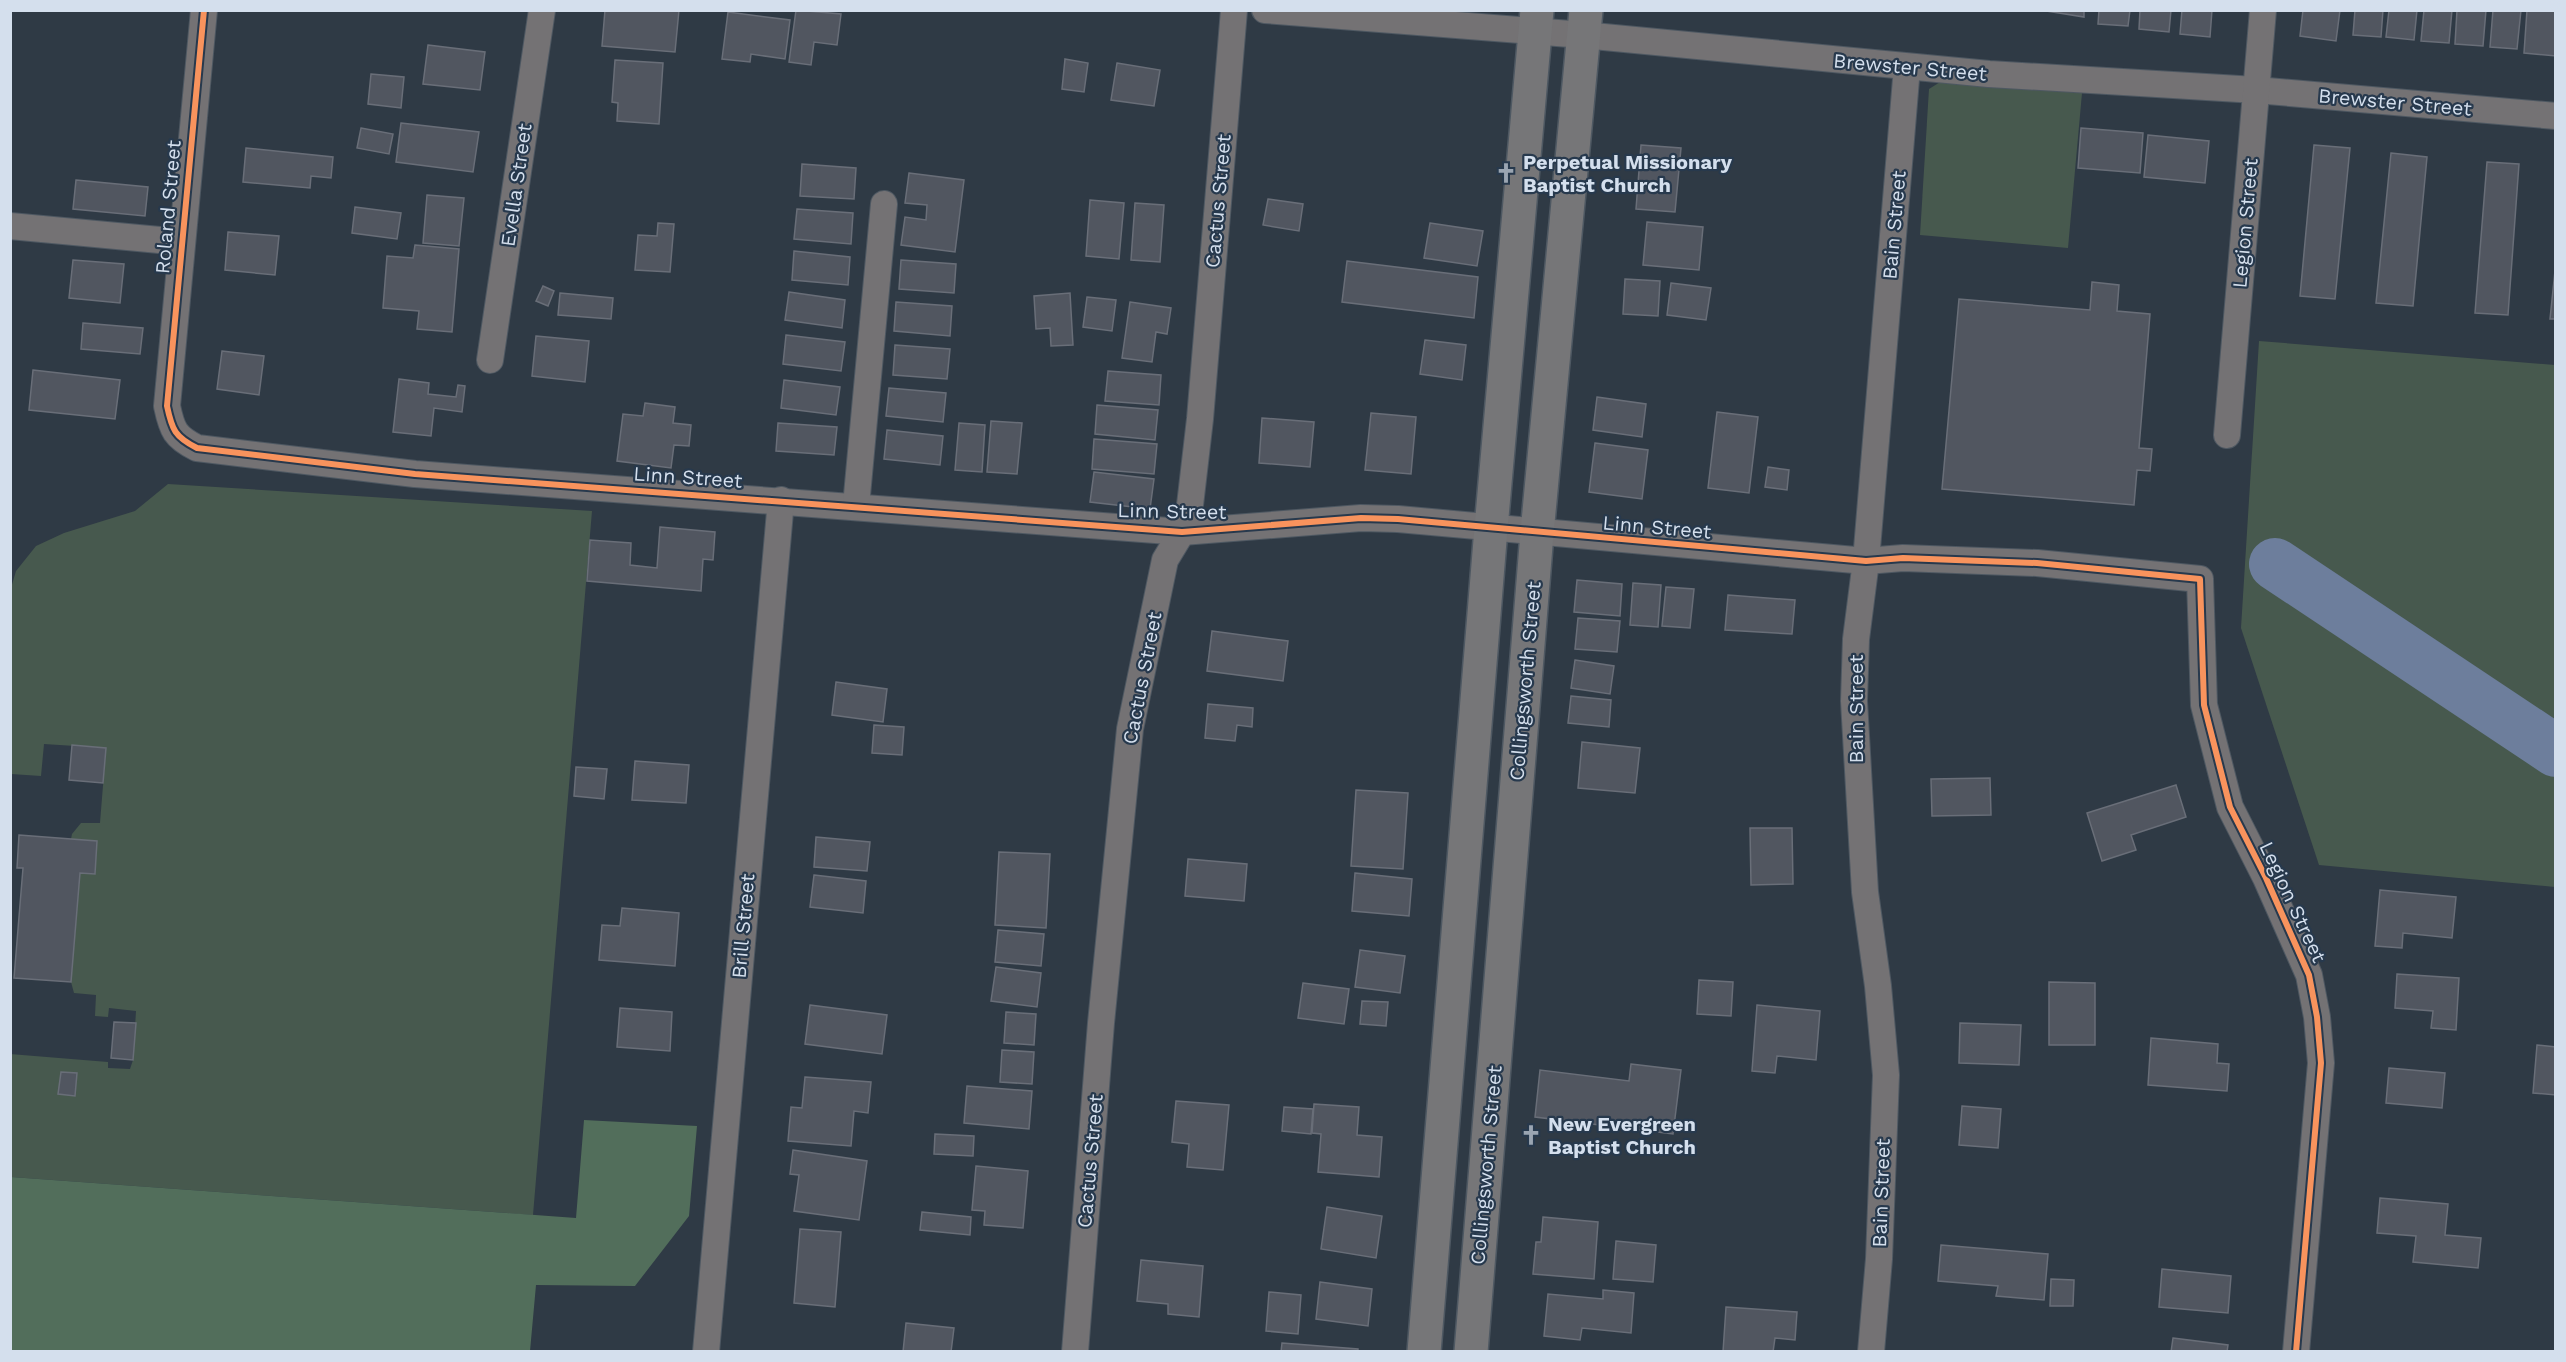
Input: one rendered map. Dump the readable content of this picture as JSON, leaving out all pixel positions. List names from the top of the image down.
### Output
{
  "streets": {
    "main road": ["Collingsworth Street"],
    "street": [
      "Brewster Street",
      "Evella Street",
      "Cactus Street",
      "Roland Street",
      "Legion Street",
      "Bain Street",
      "Linn Street",
      "Brill Street"
    ]
  },
  "crossings": [
    ["Brewster Street", "Legion Street"],
    ["Brewster Street", "Bain Street"],
    ["Brewster Street", "Collingsworth Street"],
    ["Cactus Street", "Linn Street"],
    ["Roland Street", "Linn Street"],
    ["Legion Street", "Linn Street"],
    ["Bain Street", "Linn Street"],
    ["Linn Street", "Collingsworth Street"],
    ["Linn Street", "Brill Street"]
  ],
  "places": {
    "church": ["Perpetual Missionary Baptist Church", "New Evergreen Baptist Church"]
  }
}
